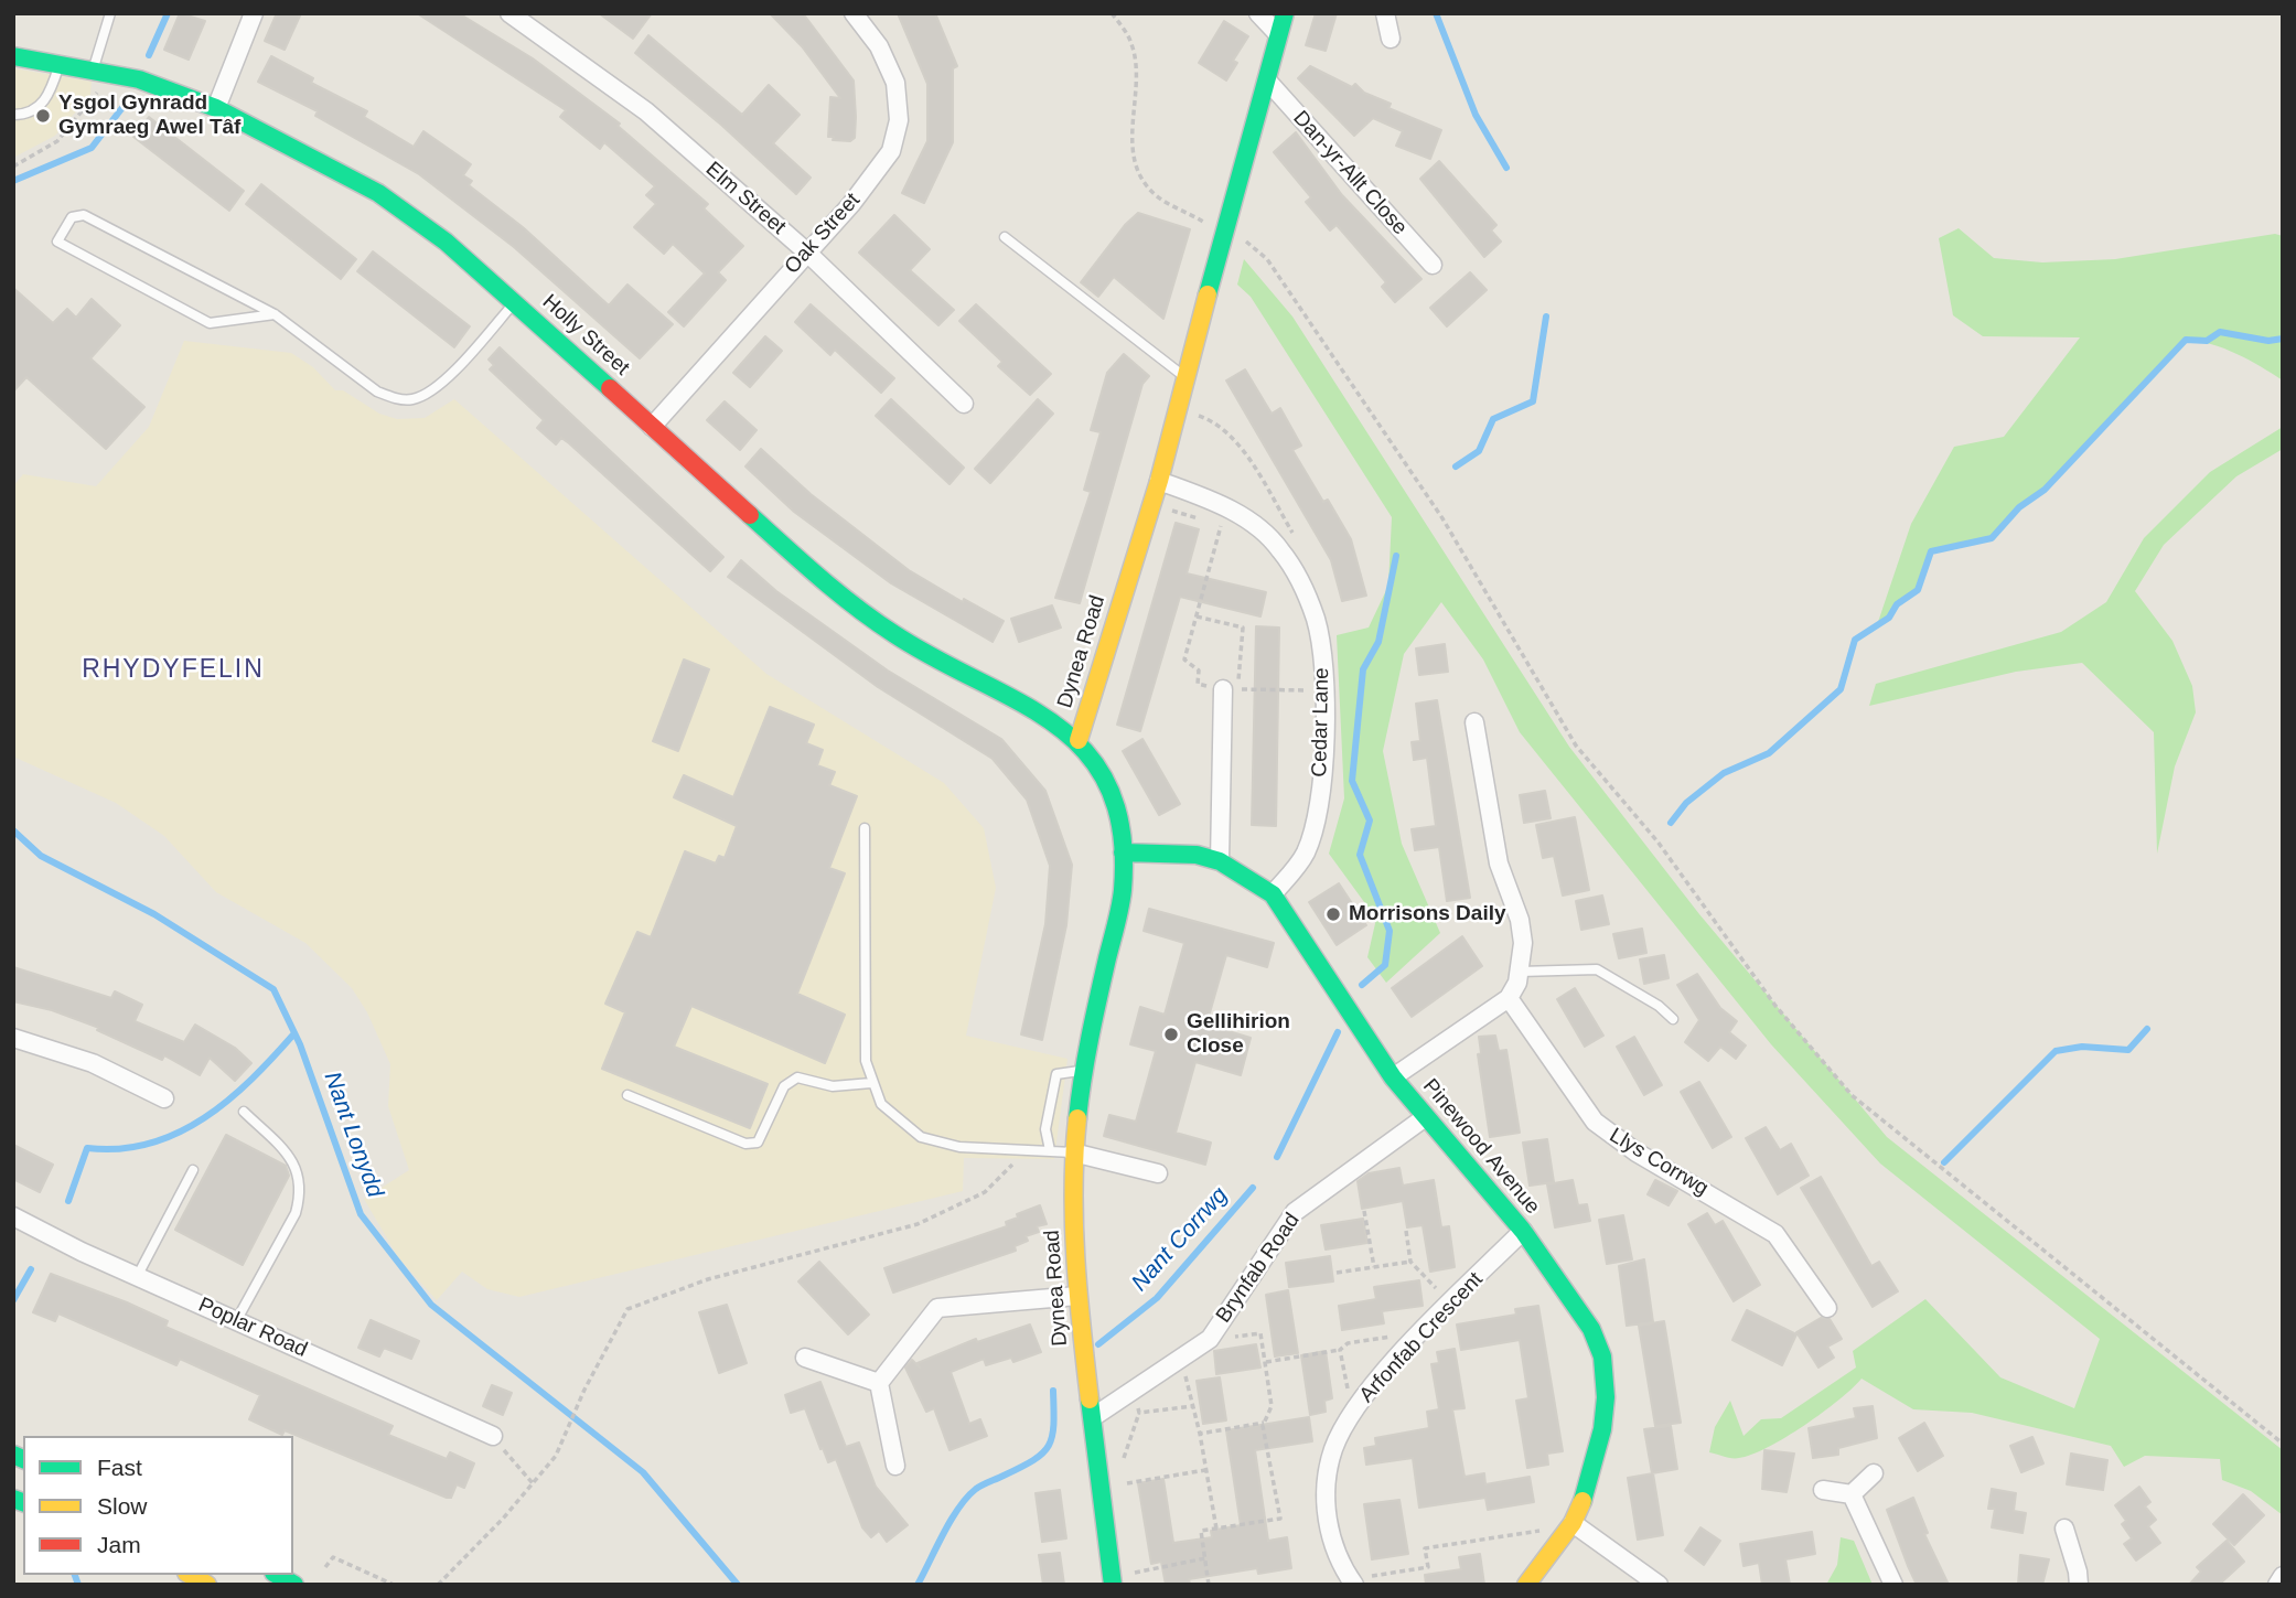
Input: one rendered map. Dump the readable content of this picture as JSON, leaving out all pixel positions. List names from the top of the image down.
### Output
{
  "streets": {
    "main road": ["Holly Street", "Dynea Road", "Pinewood Avenue"],
    "street": [
      "Dan-yr-Allt Close",
      "Elm Street",
      "Oak Street",
      "Cedar Lane",
      "Llys Corrwg",
      "Brynfab Road",
      "Poplar Road",
      "Arfonfab Crescent"
    ]
  },
  "crossings": [
    ["Dan-yr-Allt Close", "Dynea Road"],
    ["Elm Street", "Oak Street"],
    ["Oak Street", "Holly Street"],
    ["Holly Street", "Dynea Road"],
    ["Dynea Road", "Cedar Lane"],
    ["Dynea Road", "Pinewood Avenue"],
    ["Dynea Road", "Brynfab Road"],
    ["Cedar Lane", "Pinewood Avenue"],
    ["Pinewood Avenue", "Brynfab Road"],
    ["Pinewood Avenue", "Arfonfab Crescent"]
  ],
  "districts": ["RHYDYFELIN"],
  "water": ["Nant Lonydd", "Nant Corrwg"],
  "places": ["Ysgol Gynradd Gymraeg Awel Tâf", "Morrisons Daily", "Gellihirion Close"],
  "legend": ["Fast", "Slow", "Jam"]
}
